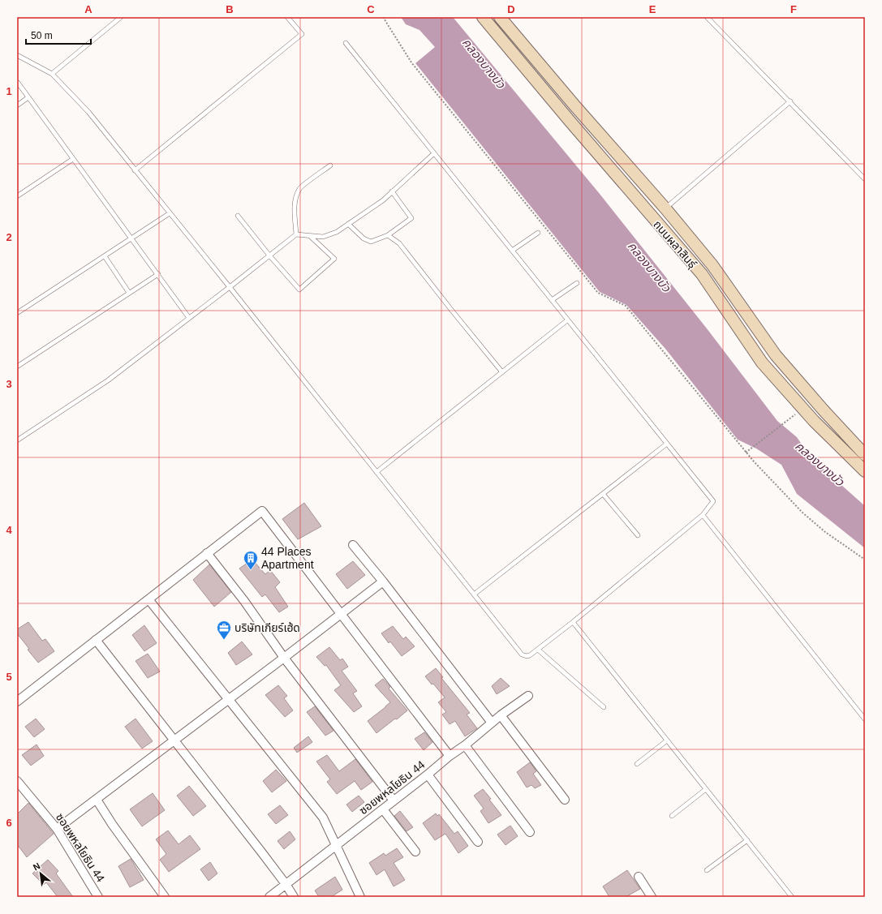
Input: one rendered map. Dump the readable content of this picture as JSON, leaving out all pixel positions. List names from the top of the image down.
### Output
{
  "streets": {
    "main road": ["ถนนผลาสินธุ์"],
    "street": ["ซอยพหลโยธิน 44"]
  },
  "water": ["คลองบางบัว"],
  "places": {
    "building": ["44 Places Apartment"],
    "office": ["บริษัทเกียร์เฮ้ด"]
  },
  "scale_bar": "50 m",
  "north": "top left",
  "grid": {
    "columns": [
      "A",
      "B",
      "C",
      "D",
      "E",
      "F"
    ],
    "rows": [
      "1",
      "2",
      "3",
      "4",
      "5",
      "6"
    ]
  }
}
